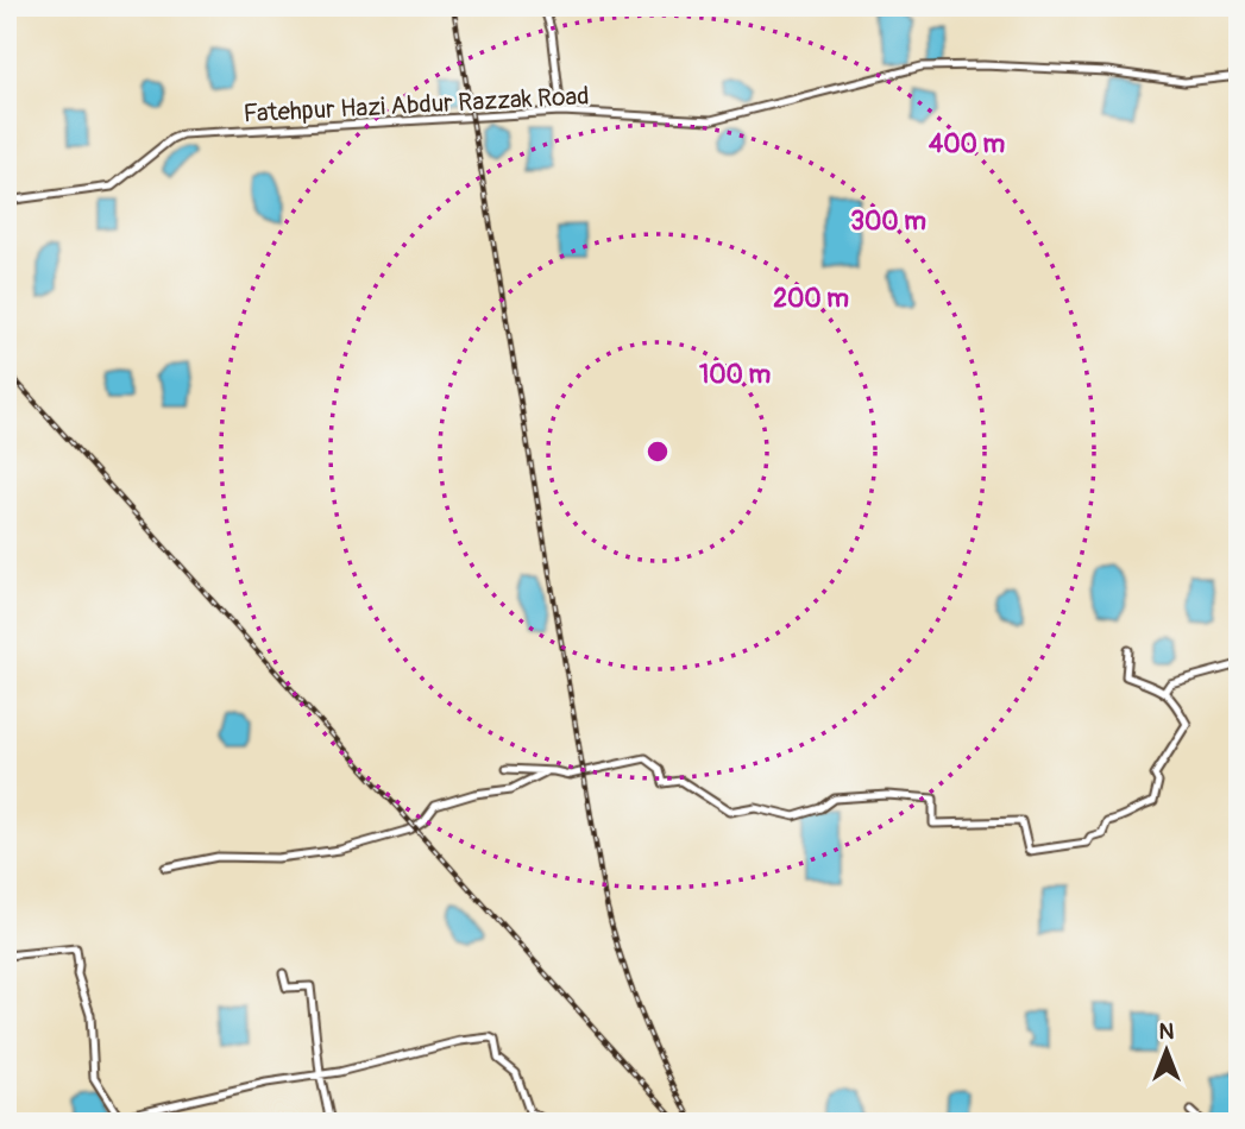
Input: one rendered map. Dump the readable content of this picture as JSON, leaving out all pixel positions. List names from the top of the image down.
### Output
{
  "streets": {
    "street": ["Fatehpur Hazi Abdur Razzak Road"]
  },
  "north": "top",
  "rings": [
    "400 m",
    "300 m",
    "200 m",
    "100 m"
  ]
}
